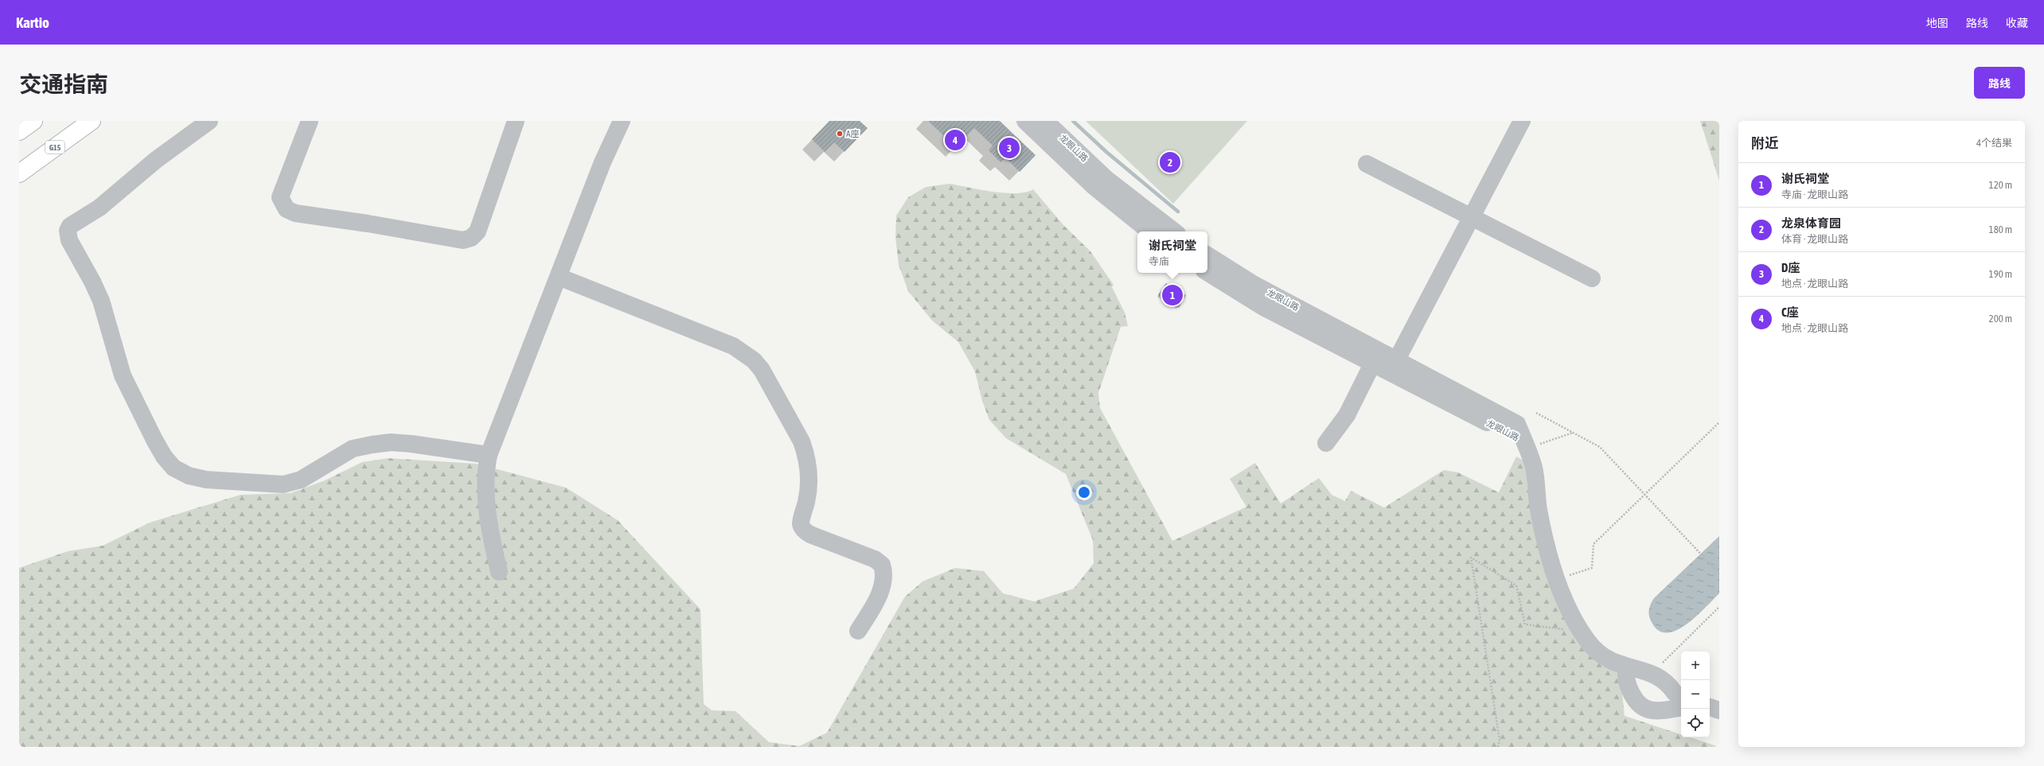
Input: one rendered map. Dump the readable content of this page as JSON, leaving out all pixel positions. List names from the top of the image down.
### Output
{
  "streets": {
    "highway": ["G15"],
    "street": ["龙眼山路"]
  },
  "places": ["A座"],
  "page": {
    "header": "Kartio",
    "nav": ["地图", "路线", "收藏"],
    "title": "交通指南",
    "buttons": "路线",
    "heading": ["附近", "4个结果"],
    "pins": [
      "4",
      "3",
      "2",
      "1"
    ],
    "list": [
      {
        "mark": "1",
        "name": "谢氏祠堂",
        "note": "寺庙 · 龙眼山路",
        "value": "120 m"
      },
      {
        "mark": "2",
        "name": "龙泉体育园",
        "note": "体育 · 龙眼山路",
        "value": "180 m"
      },
      {
        "mark": "3",
        "name": "D座",
        "note": "地点 · 龙眼山路",
        "value": "190 m"
      },
      {
        "mark": "4",
        "name": "C座",
        "note": "地点 · 龙眼山路",
        "value": "200 m"
      }
    ],
    "popup": ["谢氏祠堂", "寺庙"],
    "map_buttons": ["+", "−"]
  }
}
